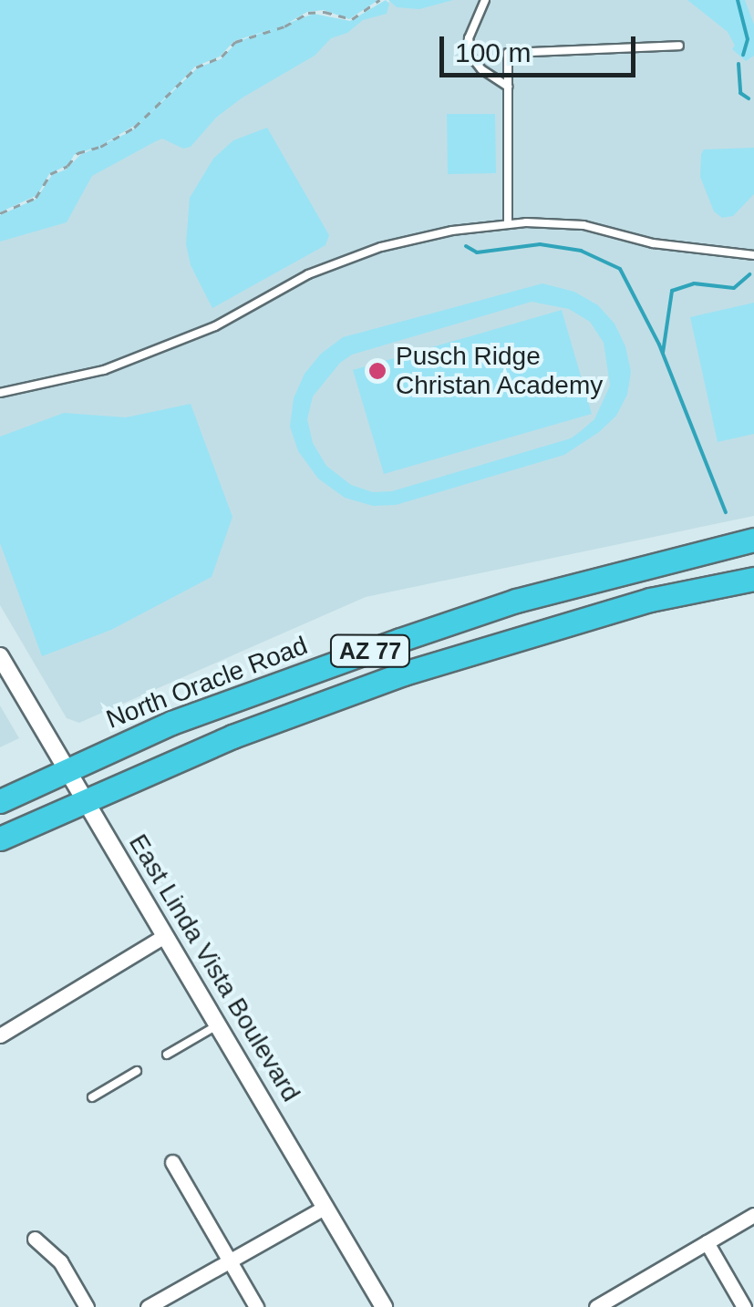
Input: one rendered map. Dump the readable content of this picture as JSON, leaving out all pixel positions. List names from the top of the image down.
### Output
{
  "streets": {
    "highway": ["AZ 77", "North Oracle Road"],
    "street": ["East Linda Vista Boulevard"]
  },
  "crossings": [
    ["AZ 77", "East Linda Vista Boulevard"],
    ["North Oracle Road", "East Linda Vista Boulevard"]
  ],
  "places": ["Pusch Ridge Christan Academy"],
  "scale_bar": "100 m"
}
